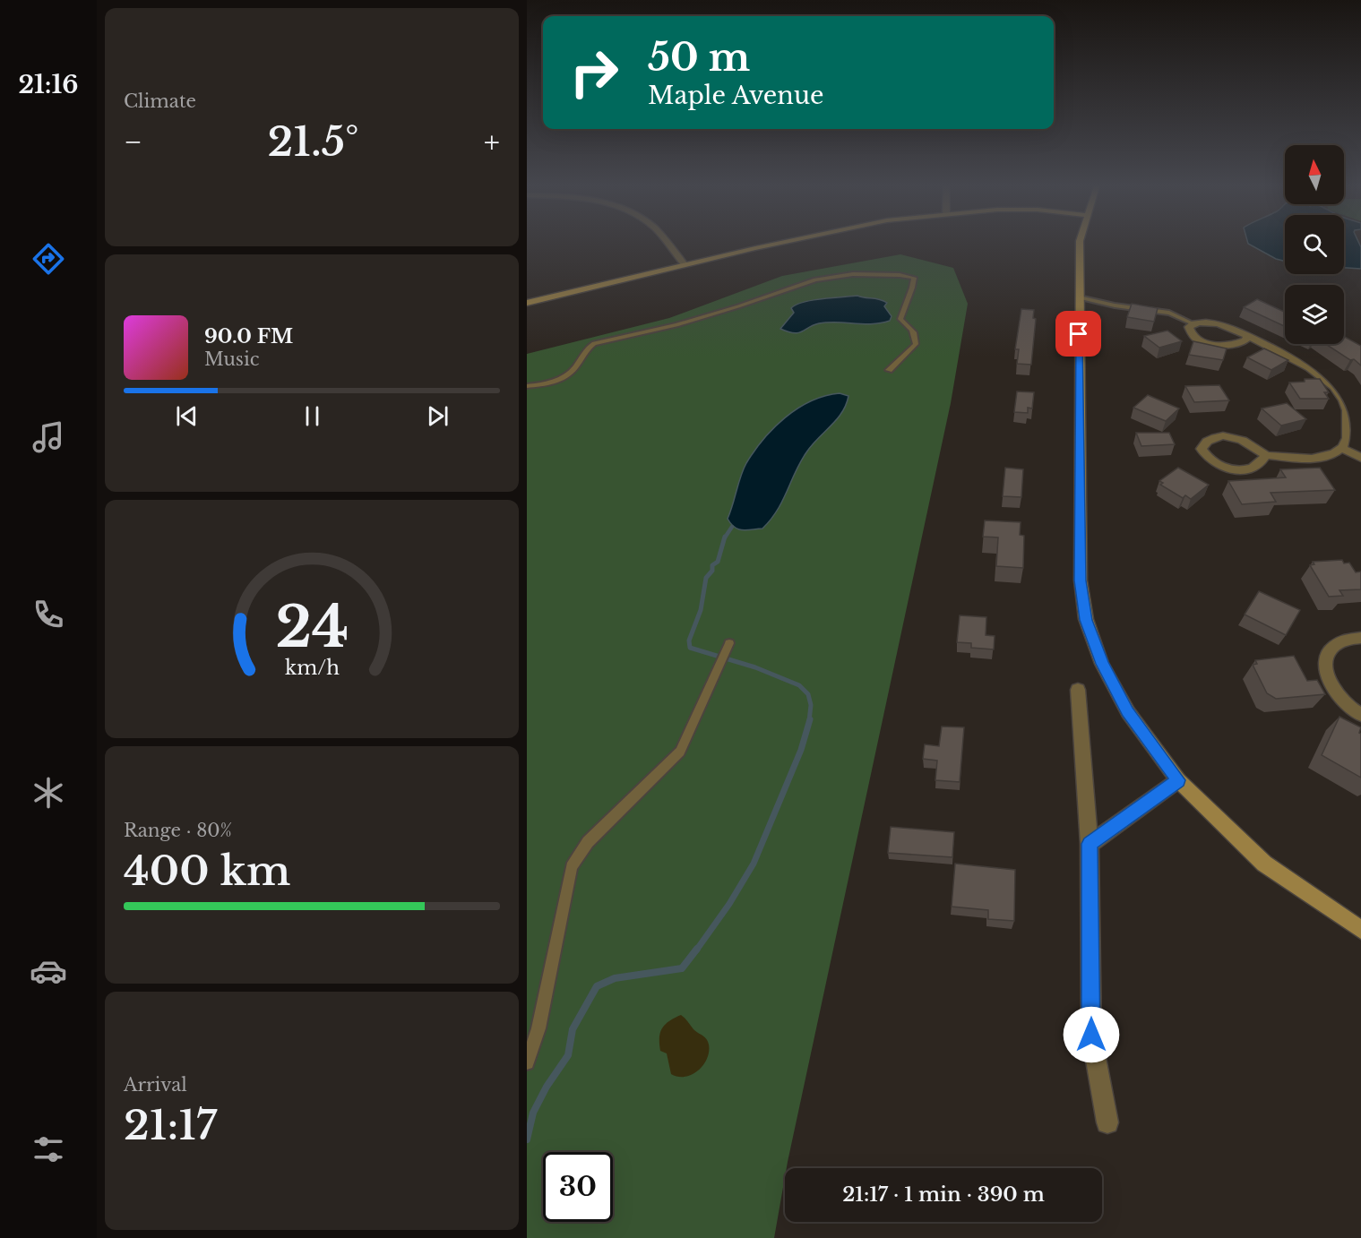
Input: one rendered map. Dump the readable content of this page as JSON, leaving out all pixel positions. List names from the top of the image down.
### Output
{
  "north": "top",
  "page": {
    "tabs": "21:16",
    "tile": [
      "Climate",
      ["Range · 80%", "400 km"],
      ["Arrival", "21:17"]
    ],
    "turn": ["50 m", "Maple Avenue"],
    "heat": ["−", "21.5°", "+"],
    "song": ["90.0 FM", "Music"],
    "limit": "30",
    "trip": "21:17 · 1 min · 390 m",
    "gauge": ["24", "km/h"]
  }
}
